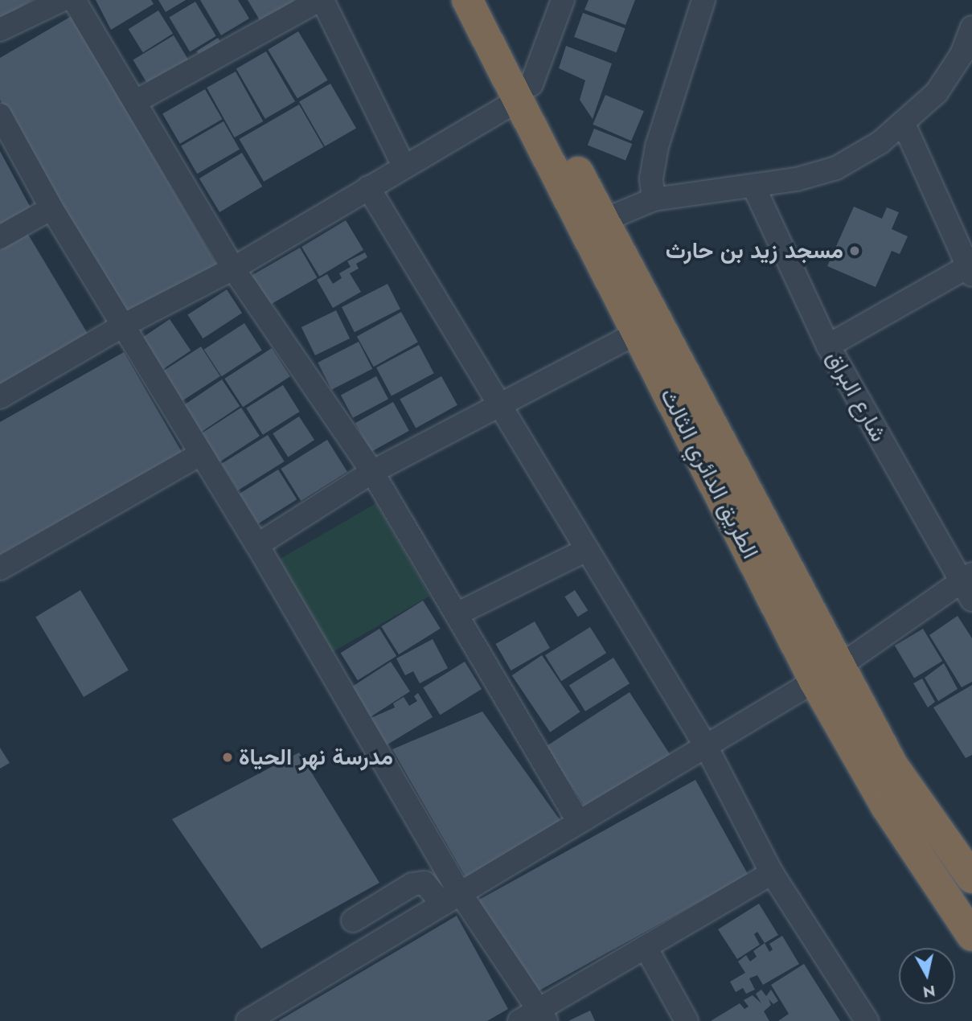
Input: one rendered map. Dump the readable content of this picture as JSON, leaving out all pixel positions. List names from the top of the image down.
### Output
{
  "streets": {
    "highway": ["الطريق الدائري الثالث"],
    "street": ["شارع البراق"]
  },
  "places": ["مسجد زيد بن حارث", "مدرسة نهر الحياة"],
  "north": "bottom"
}
